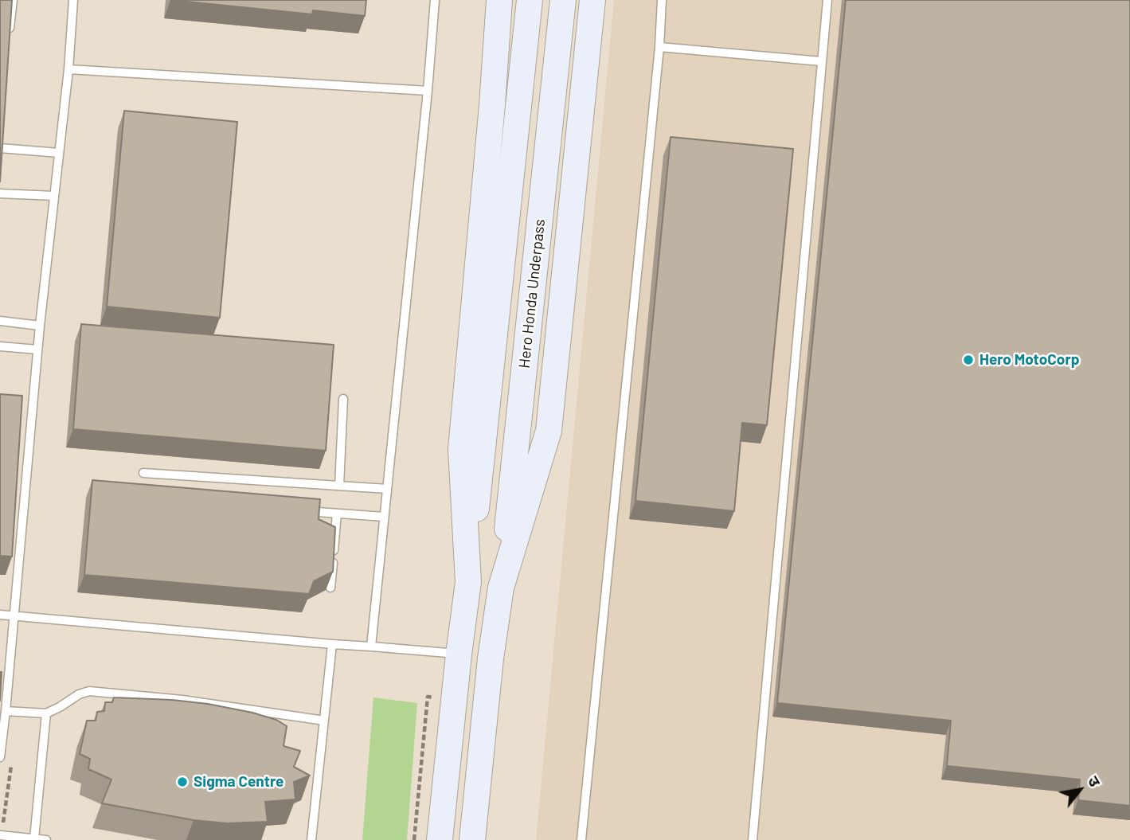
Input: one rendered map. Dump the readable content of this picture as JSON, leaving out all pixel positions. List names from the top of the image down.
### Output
{
  "streets": {
    "main road": ["Hero Honda Underpass"]
  },
  "places": ["Hero MotoCorp", "Sigma Centre"],
  "north": "top right"
}
